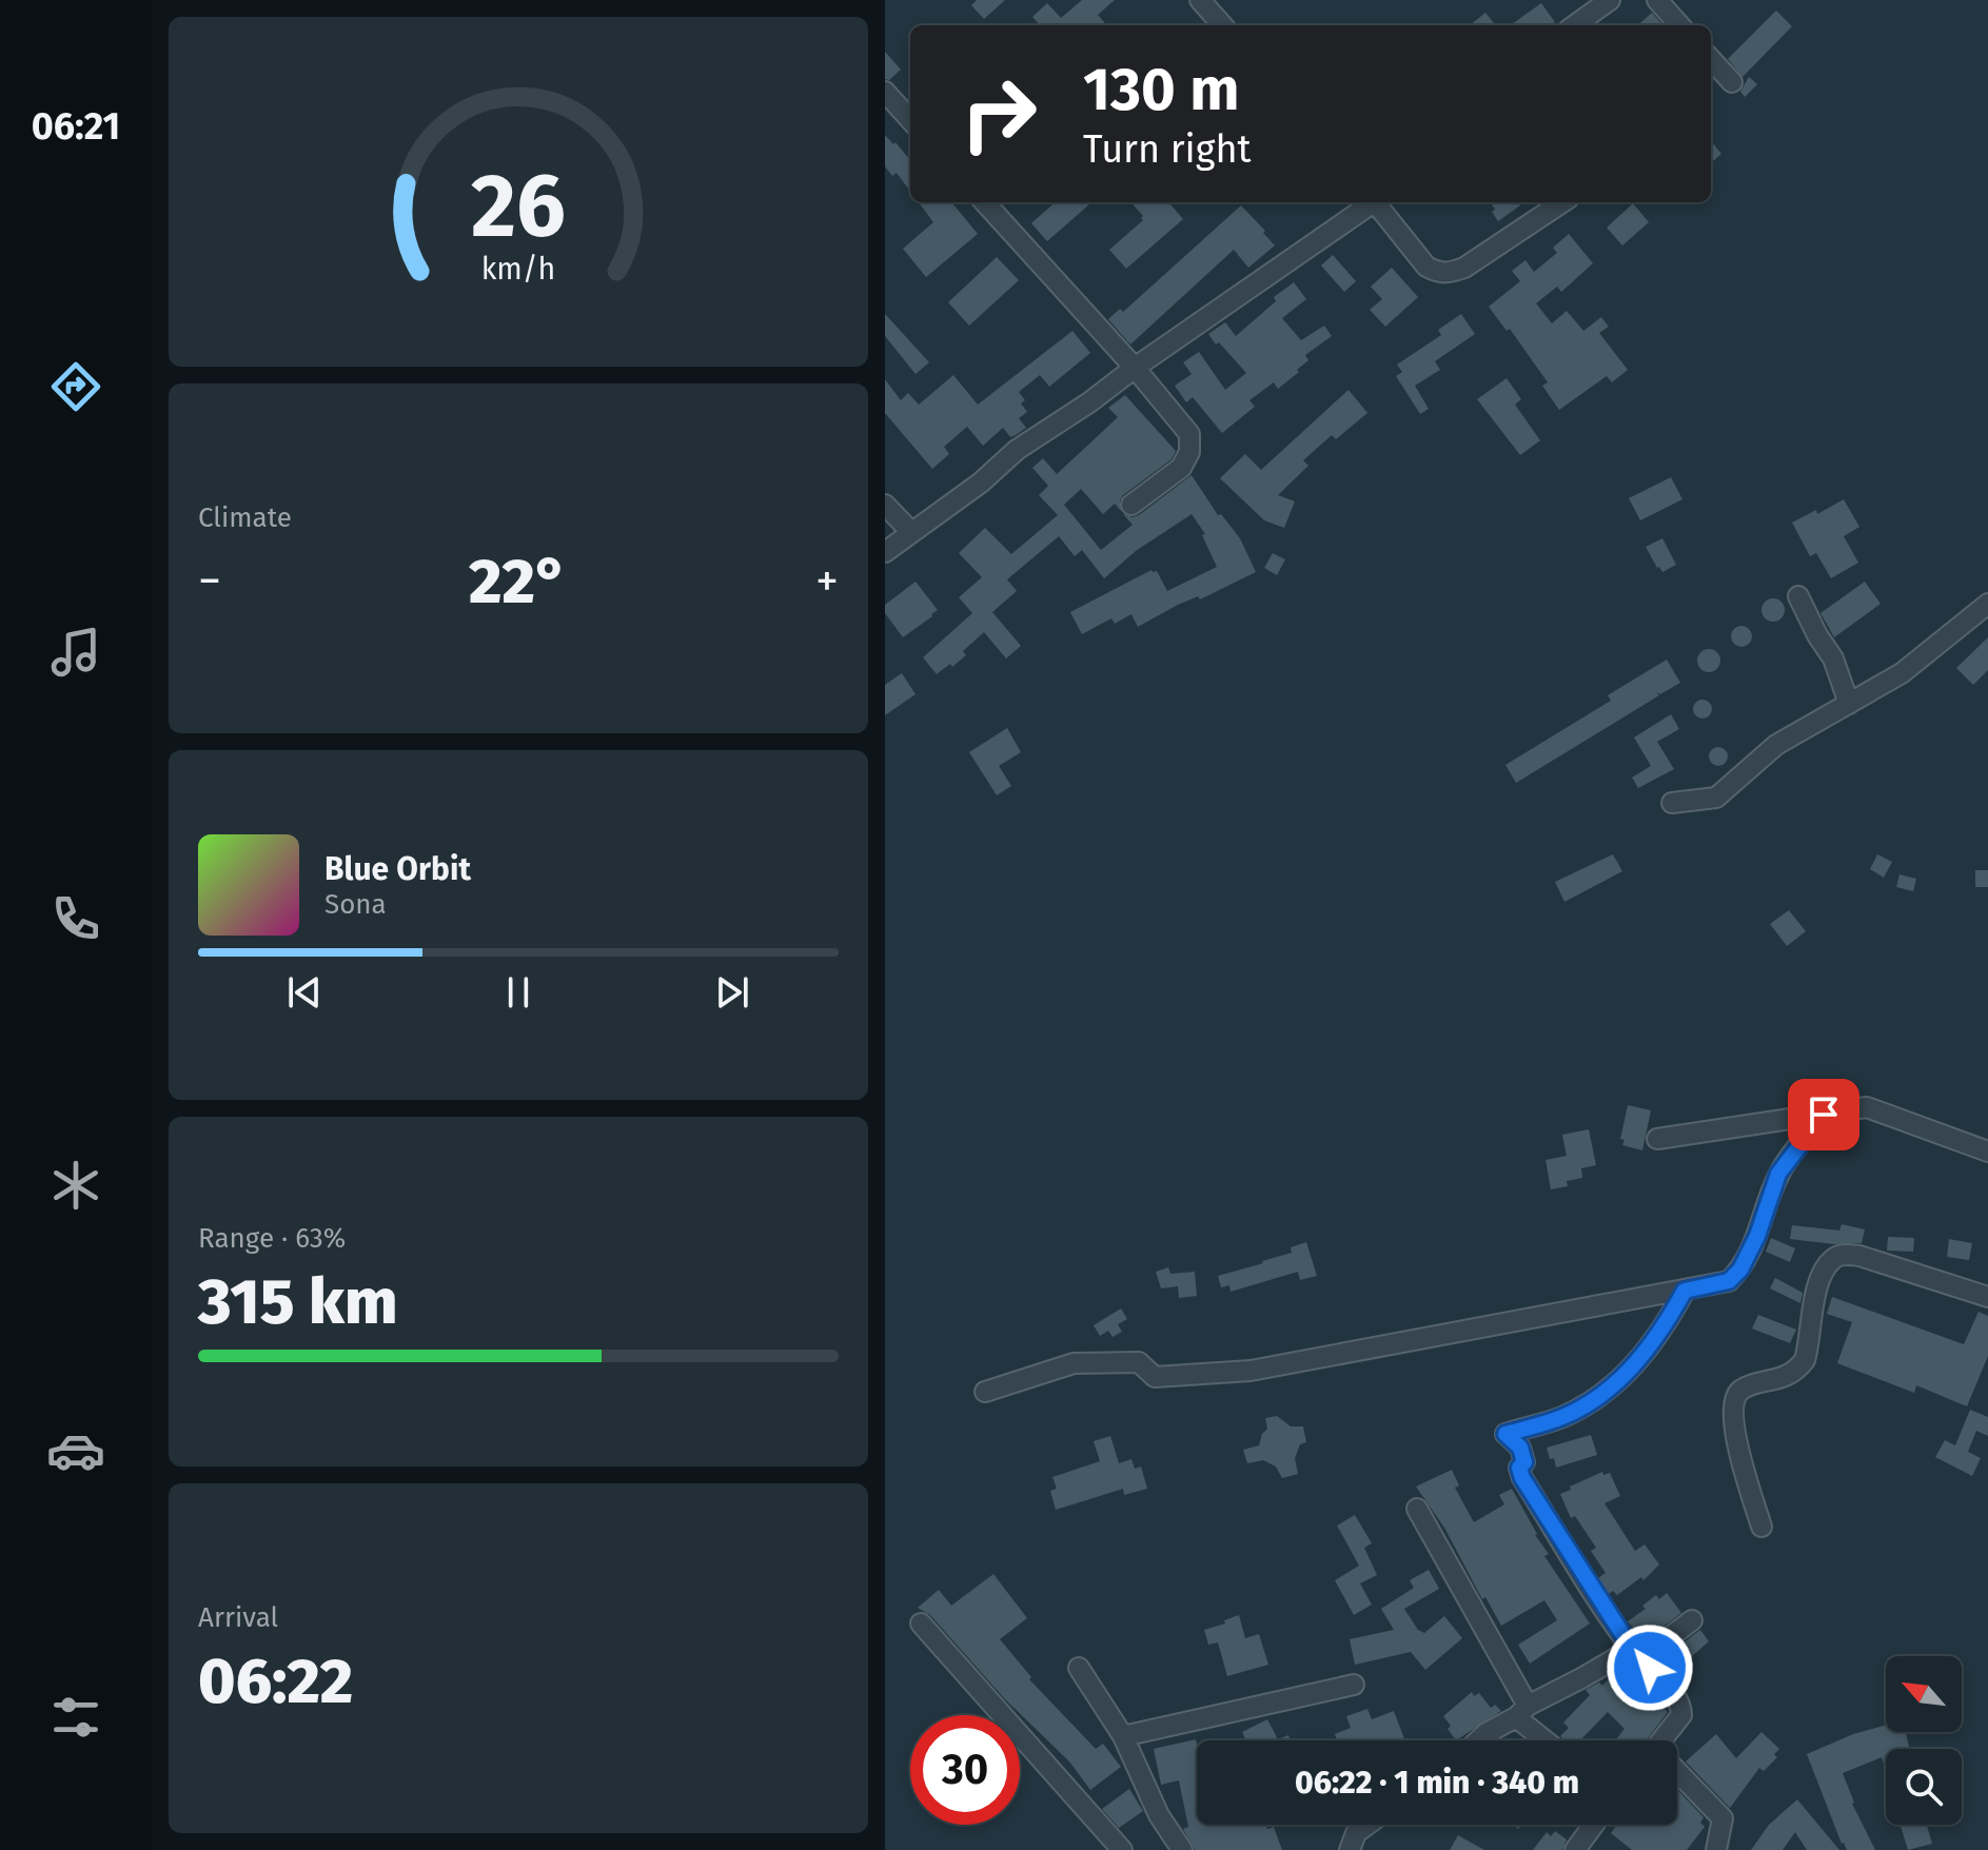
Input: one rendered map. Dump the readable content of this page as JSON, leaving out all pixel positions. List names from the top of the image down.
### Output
{
  "north": "top left",
  "page": {
    "tabs": "06:21",
    "turn": ["130 m", "Turn right"],
    "tile": [
      "Climate",
      ["Range · 63%", "315 km"],
      ["Arrival", "06:22"]
    ],
    "heat": ["−", "22°", "+"],
    "song": ["Blue Orbit", "Sona"],
    "limit": "30",
    "trip": "06:22 · 1 min · 340 m",
    "gauge": ["26", "km/h"]
  }
}
